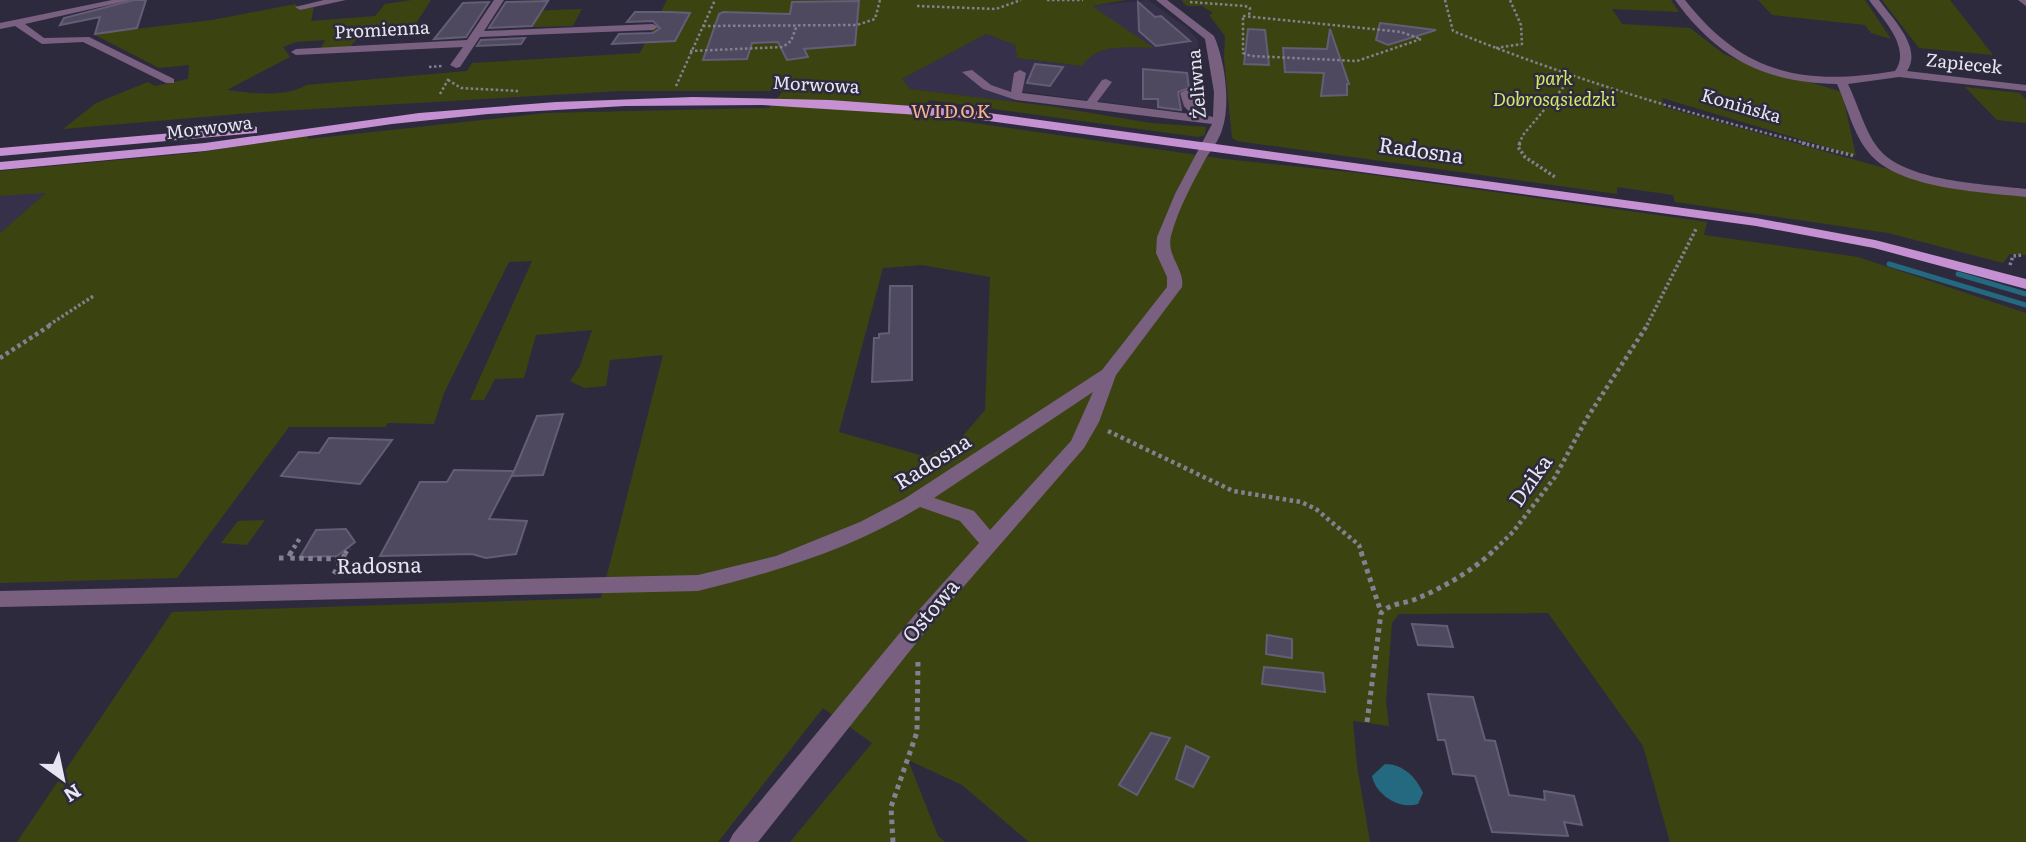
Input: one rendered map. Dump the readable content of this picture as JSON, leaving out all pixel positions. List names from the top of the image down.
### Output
{
  "streets": {
    "main road": ["Morwowa", "Radosna"],
    "street": [
      "Promienna",
      "Zapiecek",
      "Żeliwna",
      "Ostowa"
    ],
    "path": ["Konińska", "Dzika"]
  },
  "crossings": [
    ["Żeliwna", "Morwowa"],
    ["Żeliwna", "Radosna"],
    ["Morwowa", "Radosna"],
    ["Radosna", "Dzika"],
    ["Radosna", "Ostowa"]
  ],
  "districts": ["WIDOK"],
  "parks": ["park Dobrosąsiedzki"],
  "north": "bottom right"
}
